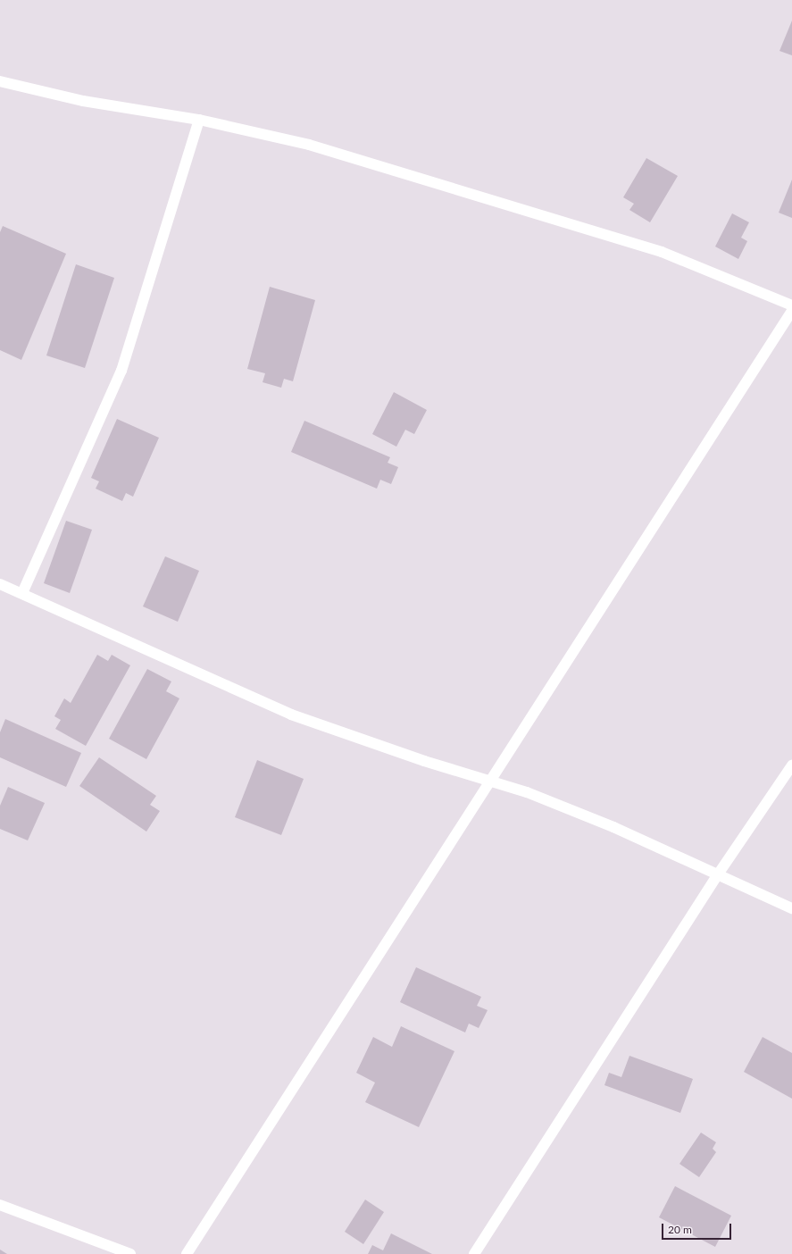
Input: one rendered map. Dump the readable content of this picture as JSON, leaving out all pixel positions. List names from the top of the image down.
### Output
{
  "scale_bar": "20 m"
}
